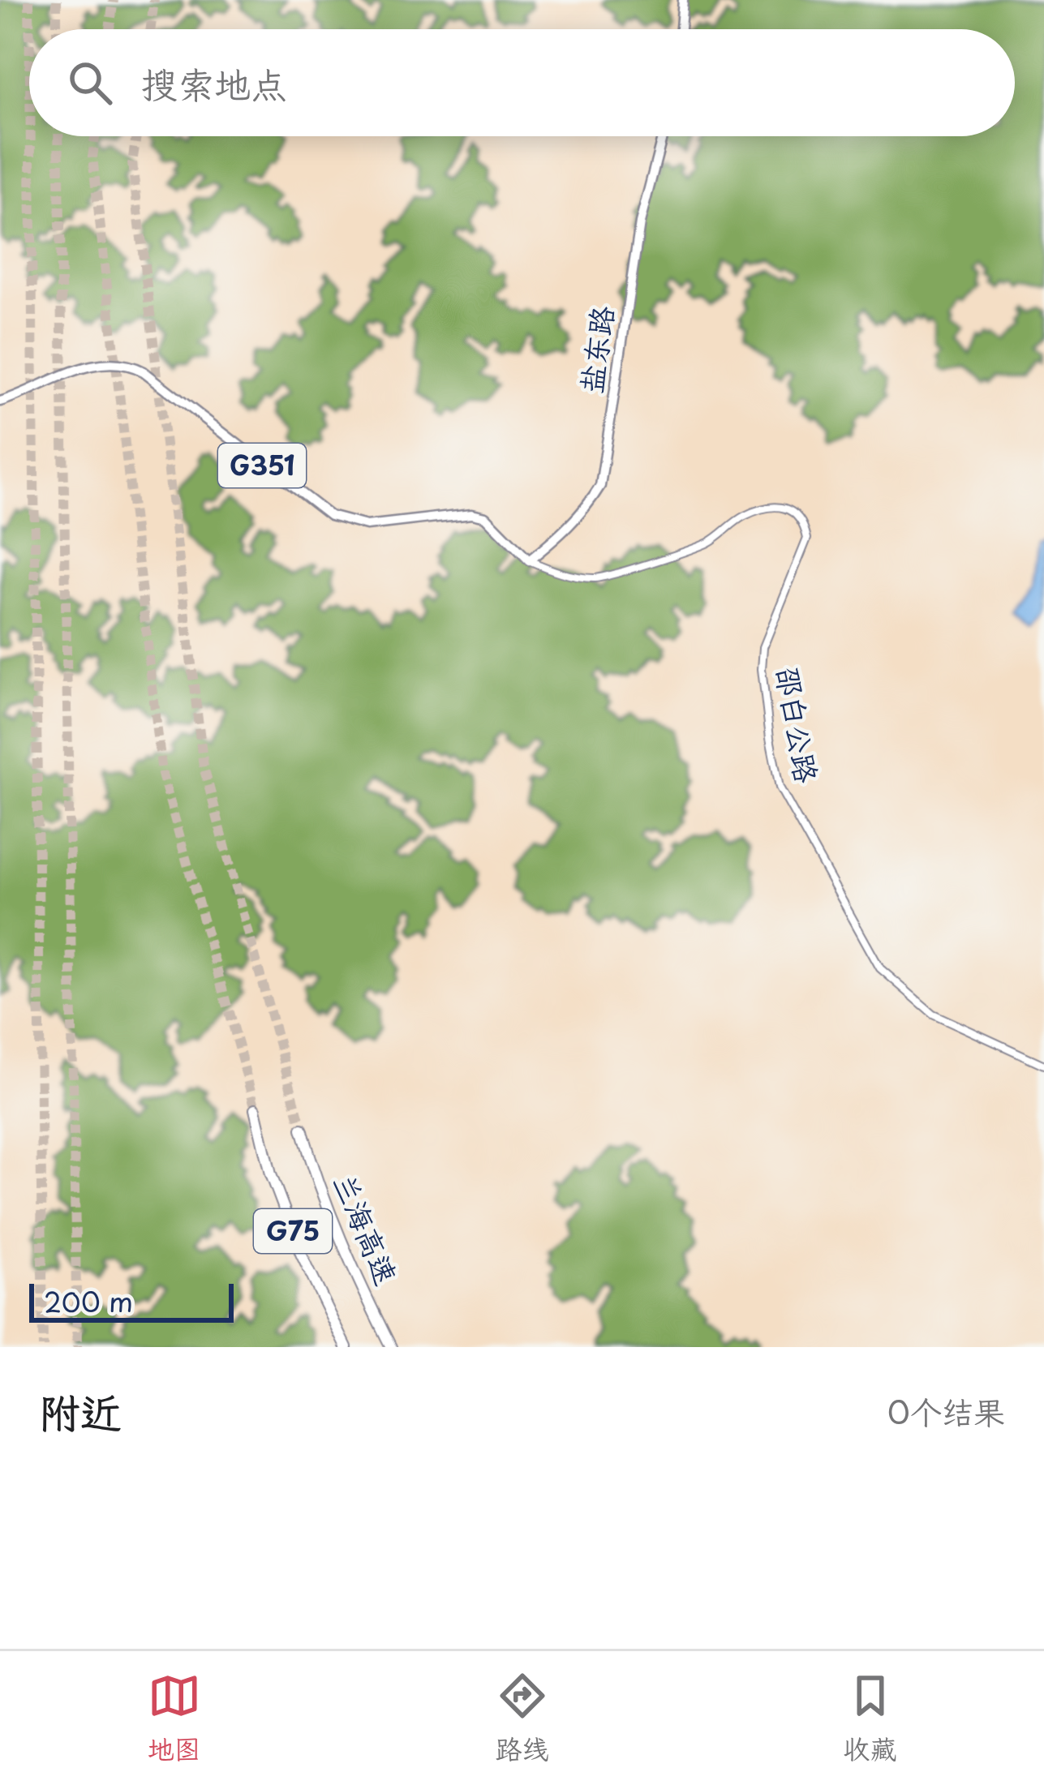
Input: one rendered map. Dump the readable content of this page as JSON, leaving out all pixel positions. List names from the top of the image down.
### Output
{
  "streets": {
    "highway": [
      "盐东路",
      "G351",
      "兰海高速",
      "G75"
    ],
    "street": ["邵白公路"]
  },
  "crossings": [
    ["盐东路", "G351"],
    ["盐东路", "邵白公路"],
    ["G351", "邵白公路"]
  ],
  "scale_bar": "200 m",
  "page": {
    "search": "搜索地点",
    "scale": "200 m",
    "heading": ["附近", "0个结果"],
    "nav": ["地图", "路线", "收藏"]
  }
}
